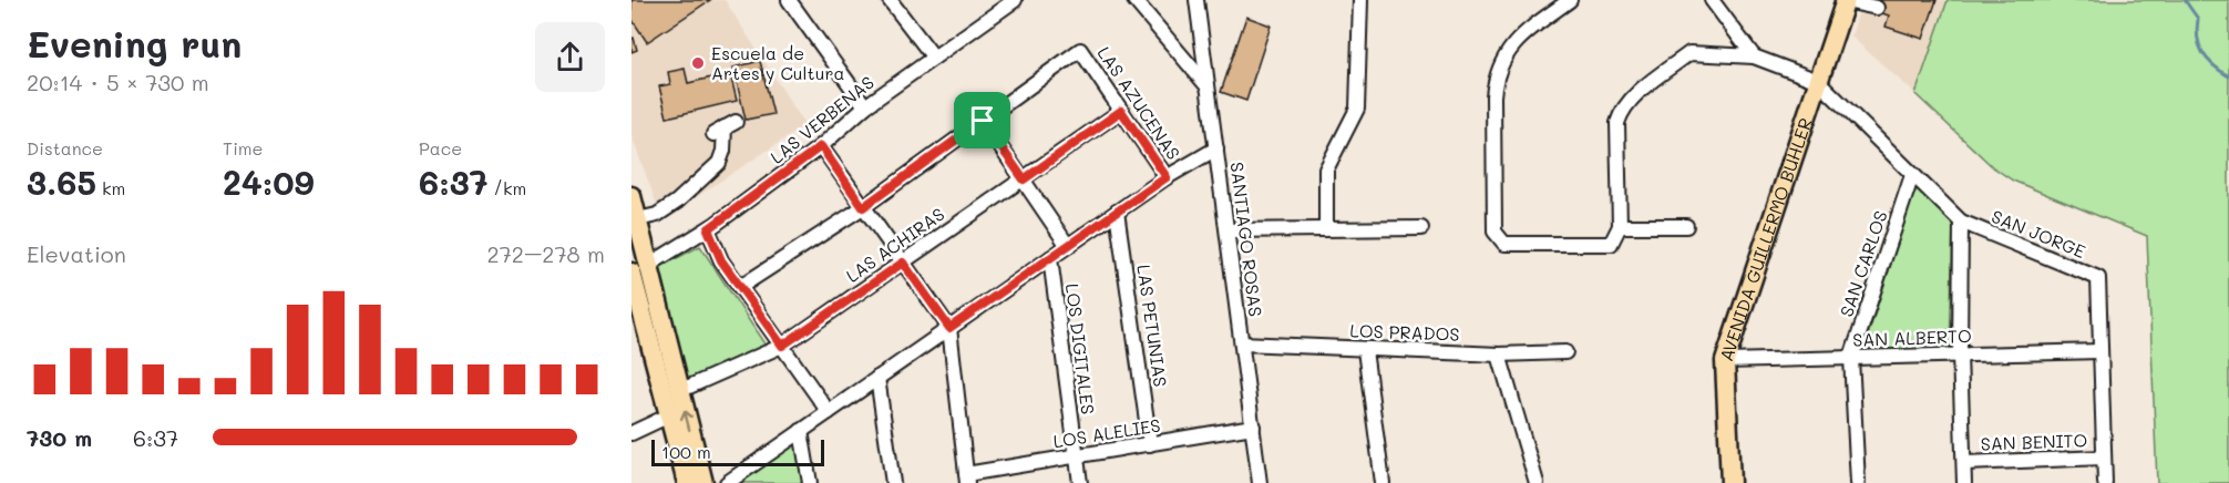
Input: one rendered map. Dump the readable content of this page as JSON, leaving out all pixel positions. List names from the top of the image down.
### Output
{
  "streets": {
    "main road": ["AVENIDA GUILLERMO BÜHLER"],
    "street": [
      "LAS AZUCENAS",
      "LAS VERBENAS",
      "SAN JORGE",
      "SANTIAGO ROSAS",
      "LAS ACHIRAS",
      "SAN CARLOS",
      "LAS PETUNIAS",
      "LOS PRADOS",
      "SAN ALBERTO",
      "LOS DIGITALES",
      "LOS ALELIES",
      "SAN BENITO"
    ]
  },
  "crossings": [
    ["LAS AZUCENAS", "LAS ACHIRAS"],
    ["SAN JORGE", "AVENIDA GUILLERMO BÜHLER"],
    ["SAN JORGE", "SAN CARLOS"],
    ["SAN JORGE", "SAN ALBERTO"],
    ["SAN JORGE", "SAN BENITO"],
    ["AVENIDA GUILLERMO BÜHLER", "SAN ALBERTO"],
    ["SANTIAGO ROSAS", "LOS PRADOS"],
    ["SANTIAGO ROSAS", "LOS ALELIES"],
    ["SAN CARLOS", "SAN ALBERTO"],
    ["LAS PETUNIAS", "LOS ALELIES"],
    ["LOS DIGITALES", "LOS ALELIES"]
  ],
  "places": ["Escuela de Artes y Cultura"],
  "scale_bar": "100 m",
  "page": {
    "heading": ["Evening run", "20:14 · 5 × 730 m"],
    "stats": [
      ["Distance", "3.65 km"],
      ["Time", "24:09"],
      ["Pace", "6:37 /km"]
    ],
    "chart": ["Elevation", "272–278 m"],
    "list": [
      {
        "name": "730 m",
        "note": "6:37"
      }
    ],
    "scale": "100 m"
  }
}
